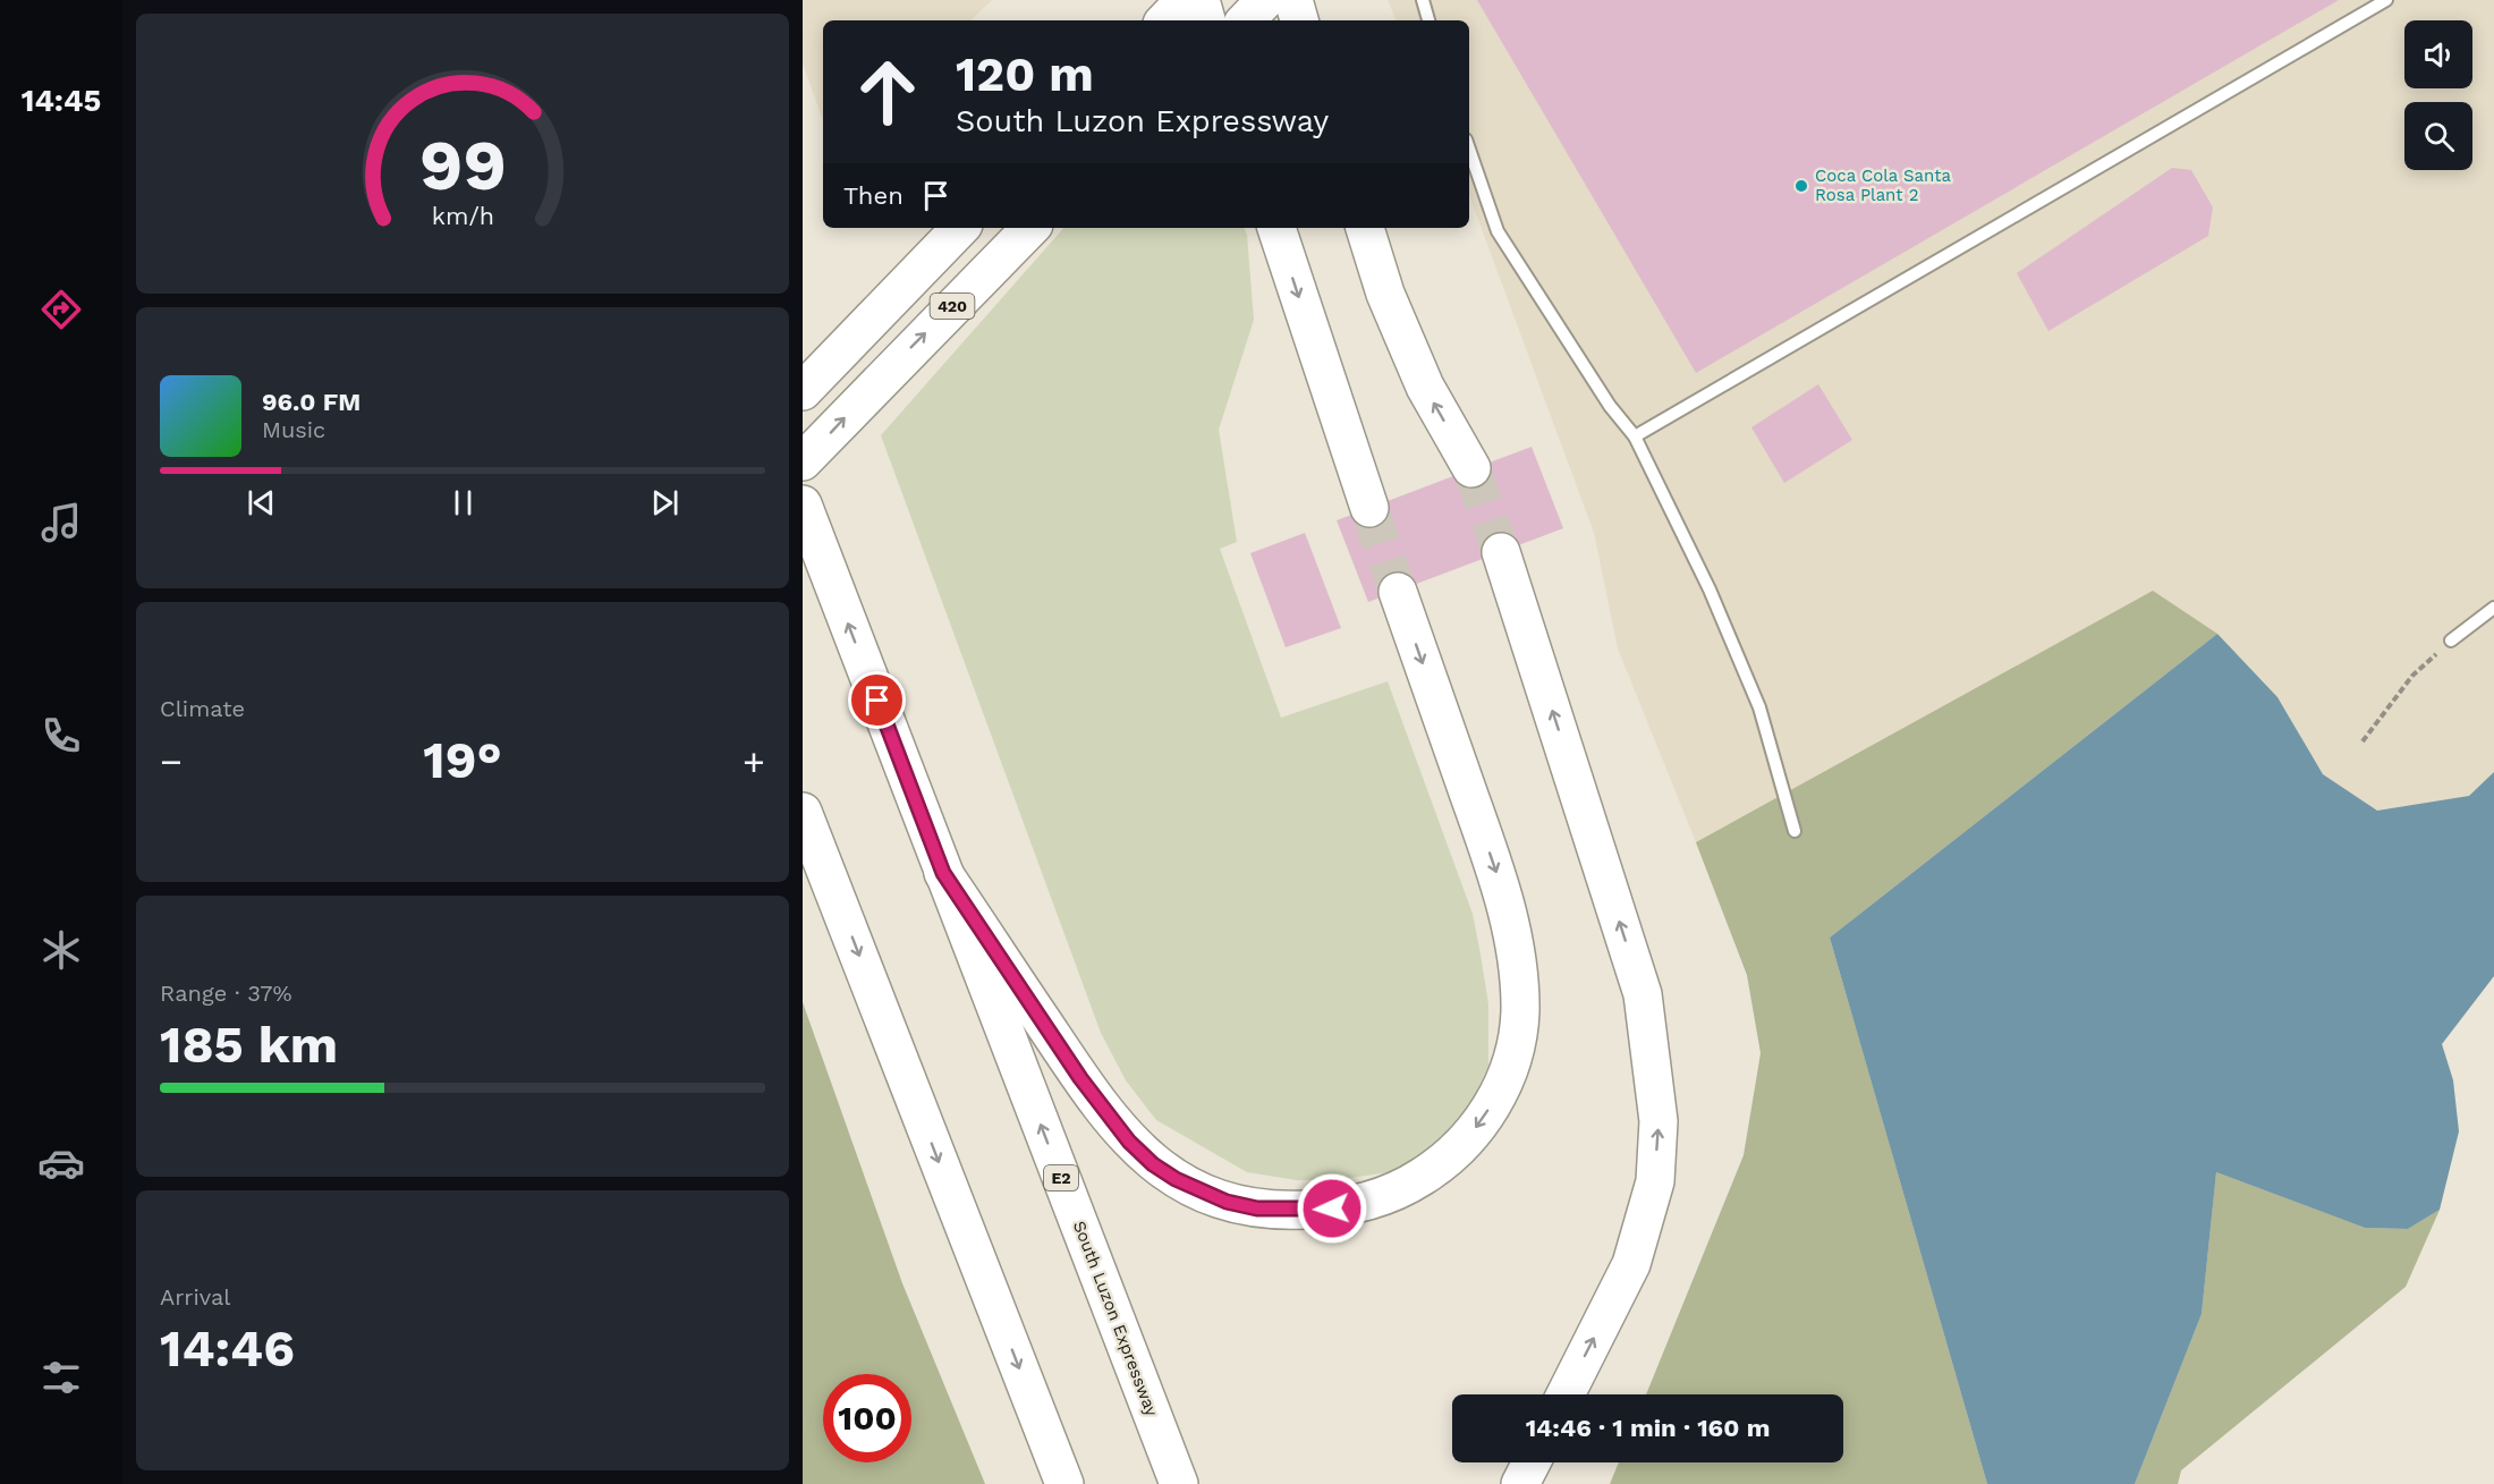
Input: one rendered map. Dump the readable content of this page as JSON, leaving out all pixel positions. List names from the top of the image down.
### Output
{
  "streets": {
    "main road": ["420", "E2", "South Luzon Expressway"]
  },
  "places": ["Coca Cola Santa Rosa Plant 2"],
  "page": {
    "tabs": "14:45",
    "turn": ["120 m", "South Luzon Expressway"],
    "then": "Then",
    "song": ["96.0 FM", "Music"],
    "tile": [
      "Climate",
      ["Range · 37%", "185 km"],
      ["Arrival", "14:46"]
    ],
    "heat": ["−", "19°", "+"],
    "limit": "100",
    "trip": "14:46 · 1 min · 160 m",
    "gauge": ["99", "km/h"]
  }
}
